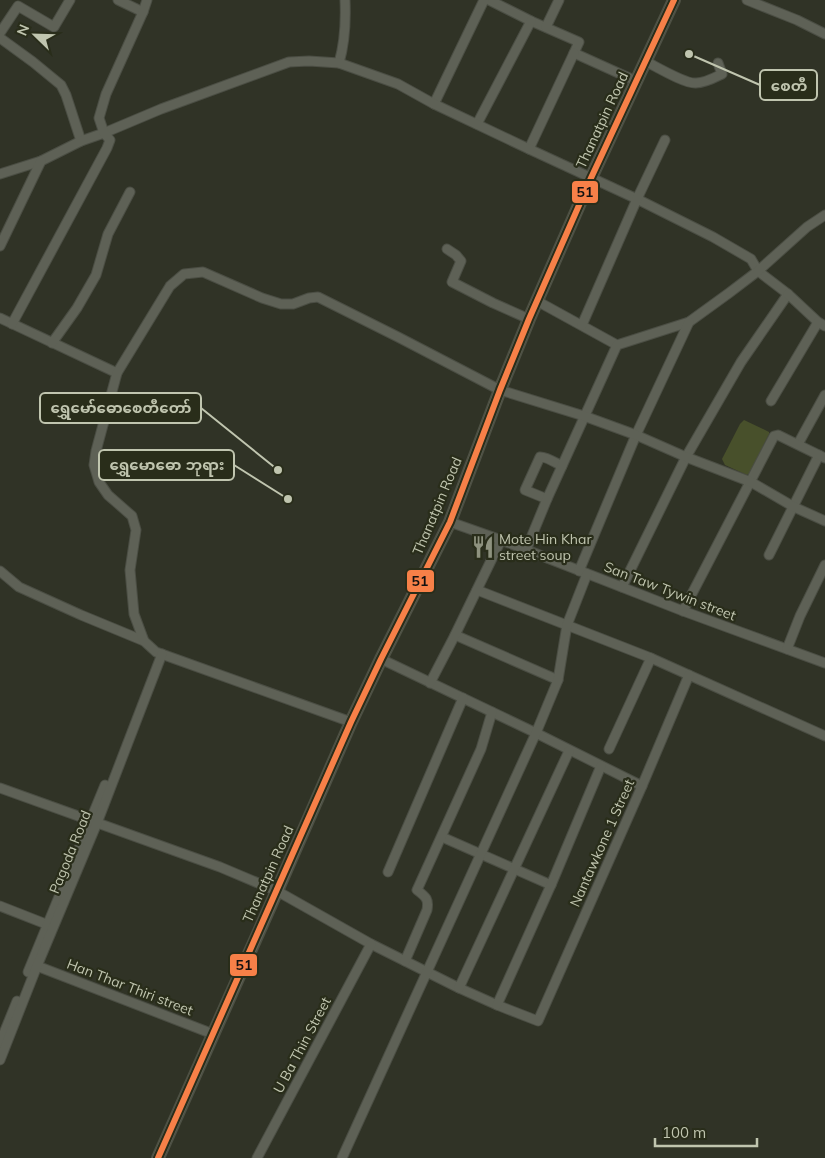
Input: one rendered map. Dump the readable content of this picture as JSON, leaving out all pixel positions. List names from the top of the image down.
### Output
{
  "streets": {
    "main road": ["Thanatpin Road"],
    "street": [
      "San Taw Tywin street",
      "Nantawkone 1 Street",
      "Pagoda Road",
      "Han Thar Thiri street",
      "U Ba Thin Street"
    ]
  },
  "crossings": [
    ["Thanatpin Road", "San Taw Tywin street"],
    ["Thanatpin Road", "Han Thar Thiri street"],
    ["Pagoda Road", "Han Thar Thiri street"]
  ],
  "places": {
    "other": ["စေတီ", "ရွှေမော်ဓောစေတီတော်", "ရွှေမောဓော ဘုရား"],
    "restaurant": ["Mote Hin Khar street soup"]
  },
  "lines": ["transit line 51"],
  "scale_bar": "100 m",
  "north": "top left"
}
